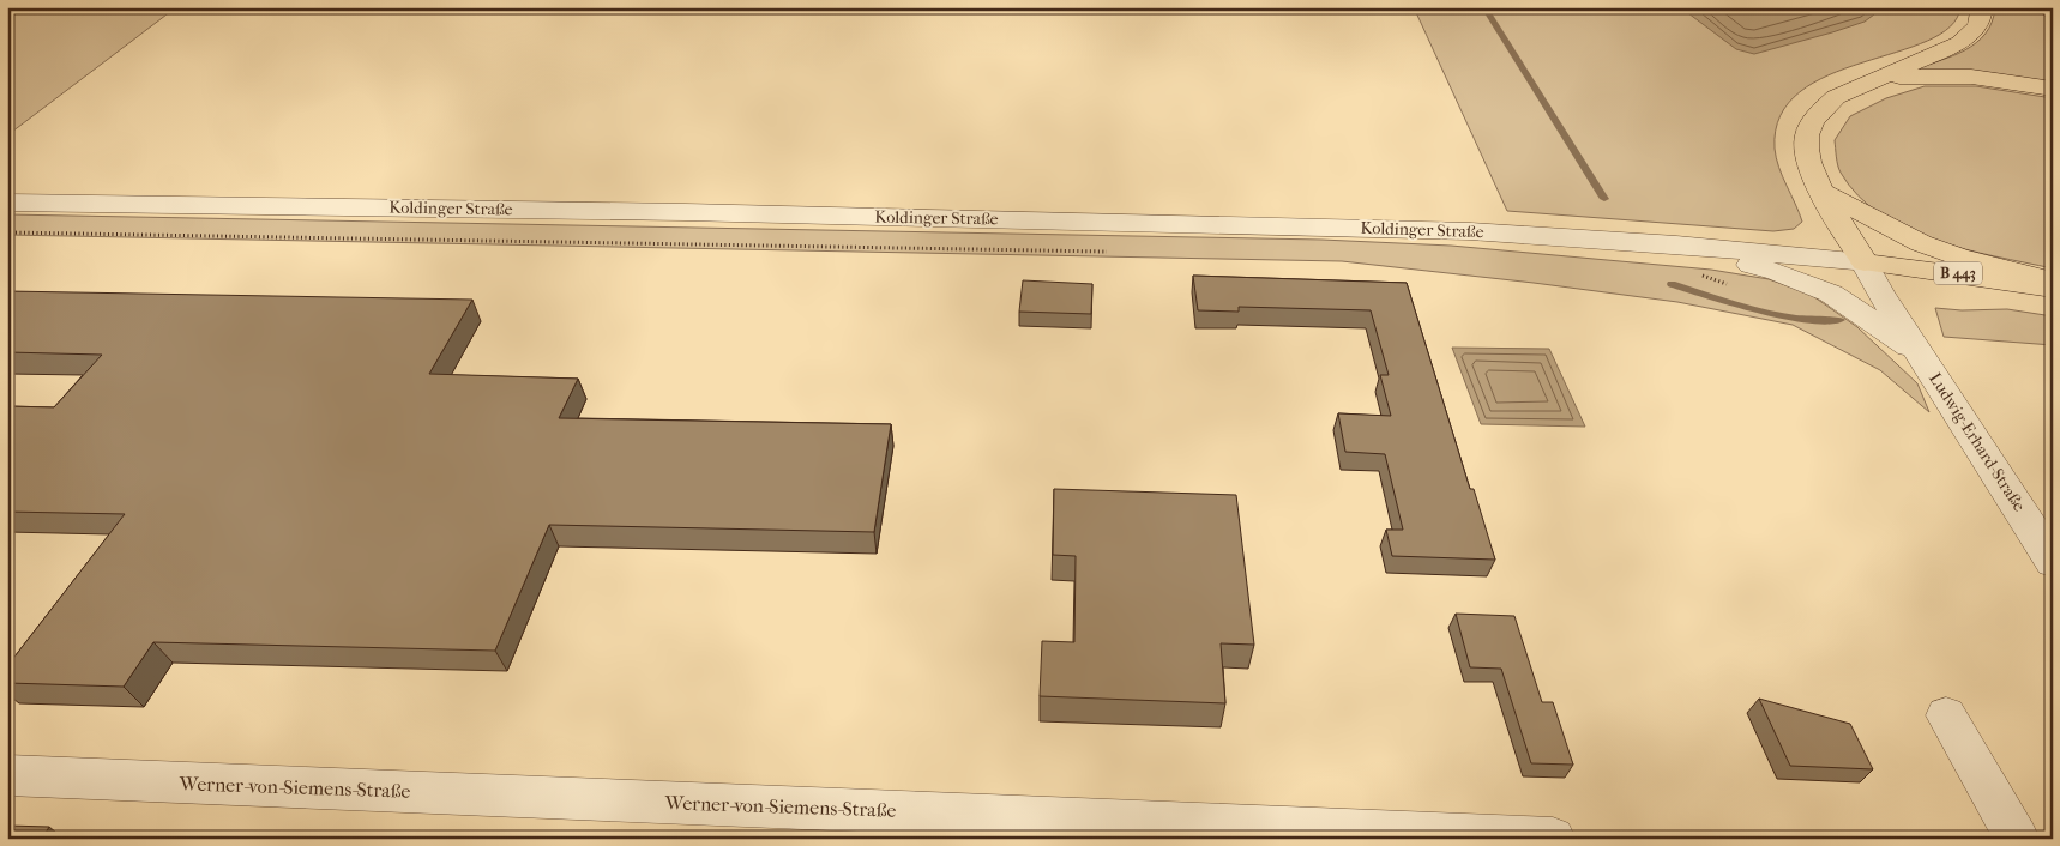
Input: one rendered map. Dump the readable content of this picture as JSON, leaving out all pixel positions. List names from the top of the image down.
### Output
{
  "streets": {
    "main road": ["B 443"],
    "street": ["Koldinger Straße", "Ludwig-Erhard-Straße", "Werner-von-Siemens-Straße"]
  },
  "crossings": [
    ["Koldinger Straße", "B 443"],
    ["Koldinger Straße", "Ludwig-Erhard-Straße"],
    ["B 443", "Ludwig-Erhard-Straße"]
  ]
}
